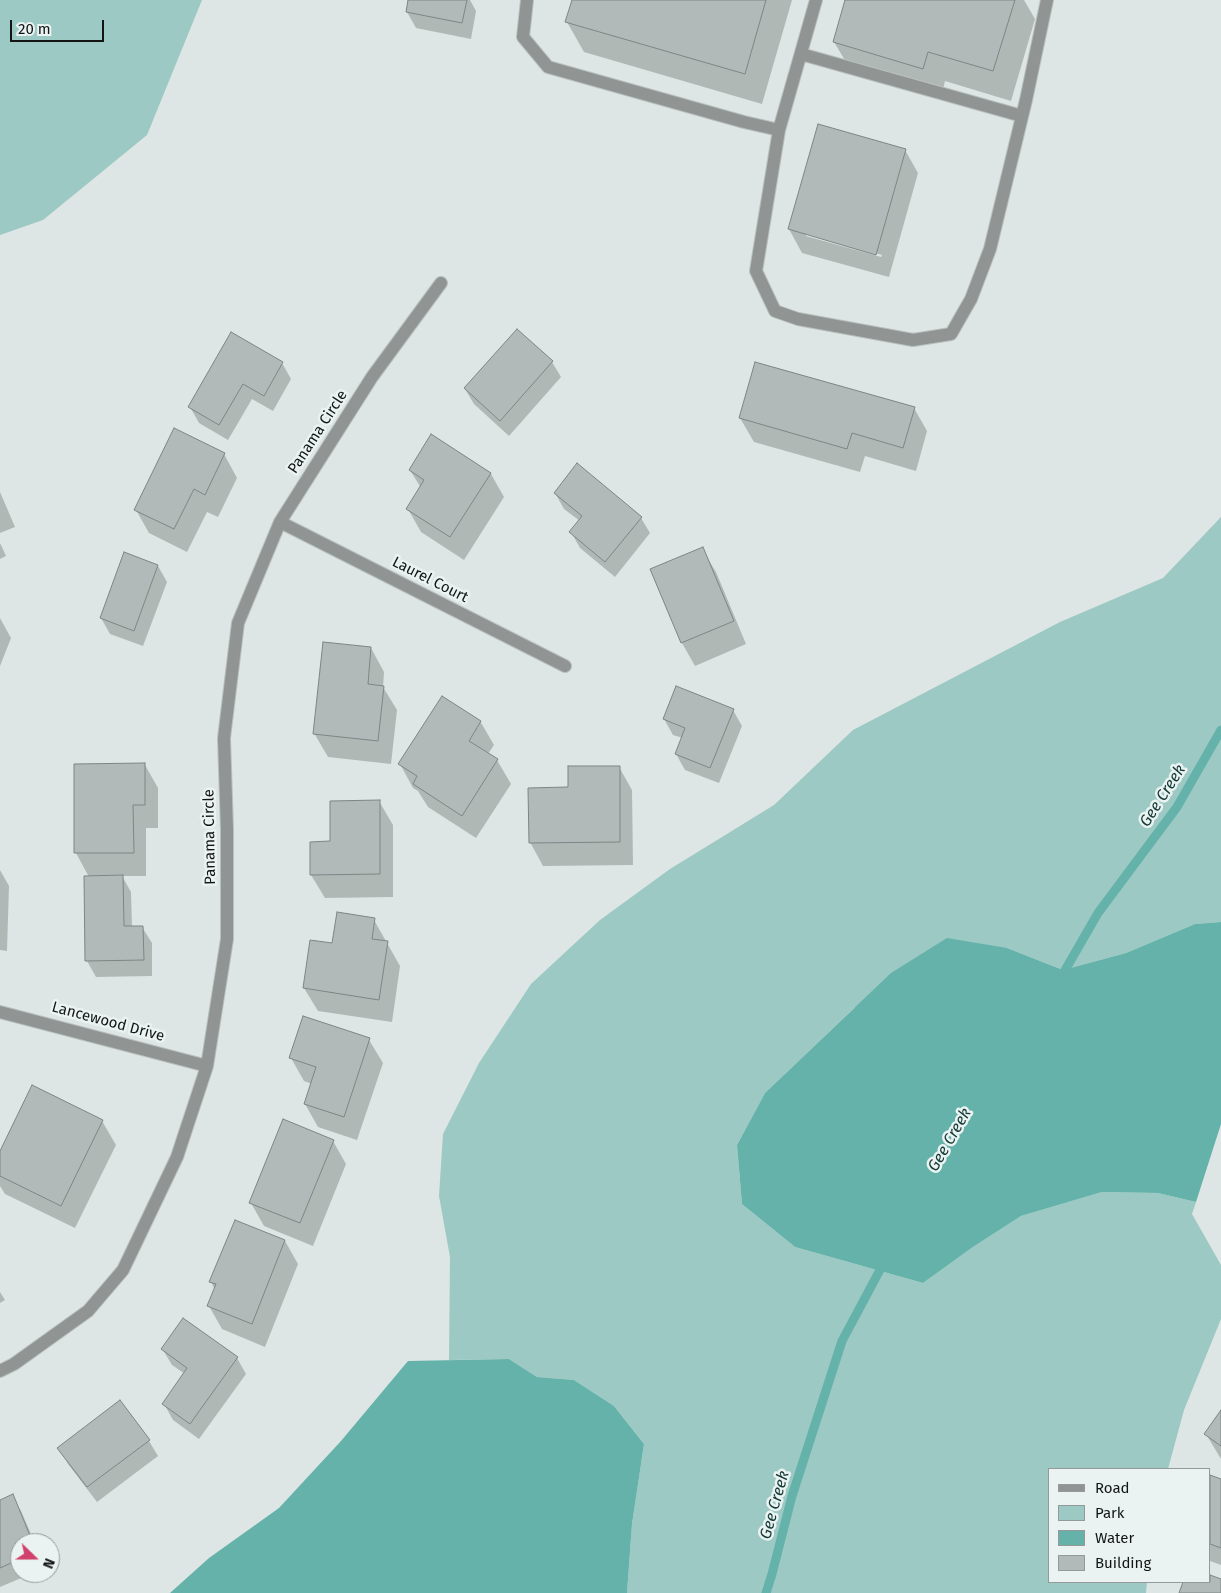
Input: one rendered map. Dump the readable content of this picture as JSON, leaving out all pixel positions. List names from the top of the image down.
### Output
{
  "streets": {
    "street": ["Panama Circle", "Laurel Court", "Lancewood Drive"]
  },
  "crossings": [
    ["Panama Circle", "Laurel Court"],
    ["Panama Circle", "Lancewood Drive"]
  ],
  "water": ["Gee Creek"],
  "legend": [
    "Road",
    "Park",
    "Water",
    "Building"
  ],
  "scale_bar": "20 m",
  "north": "right"
}
